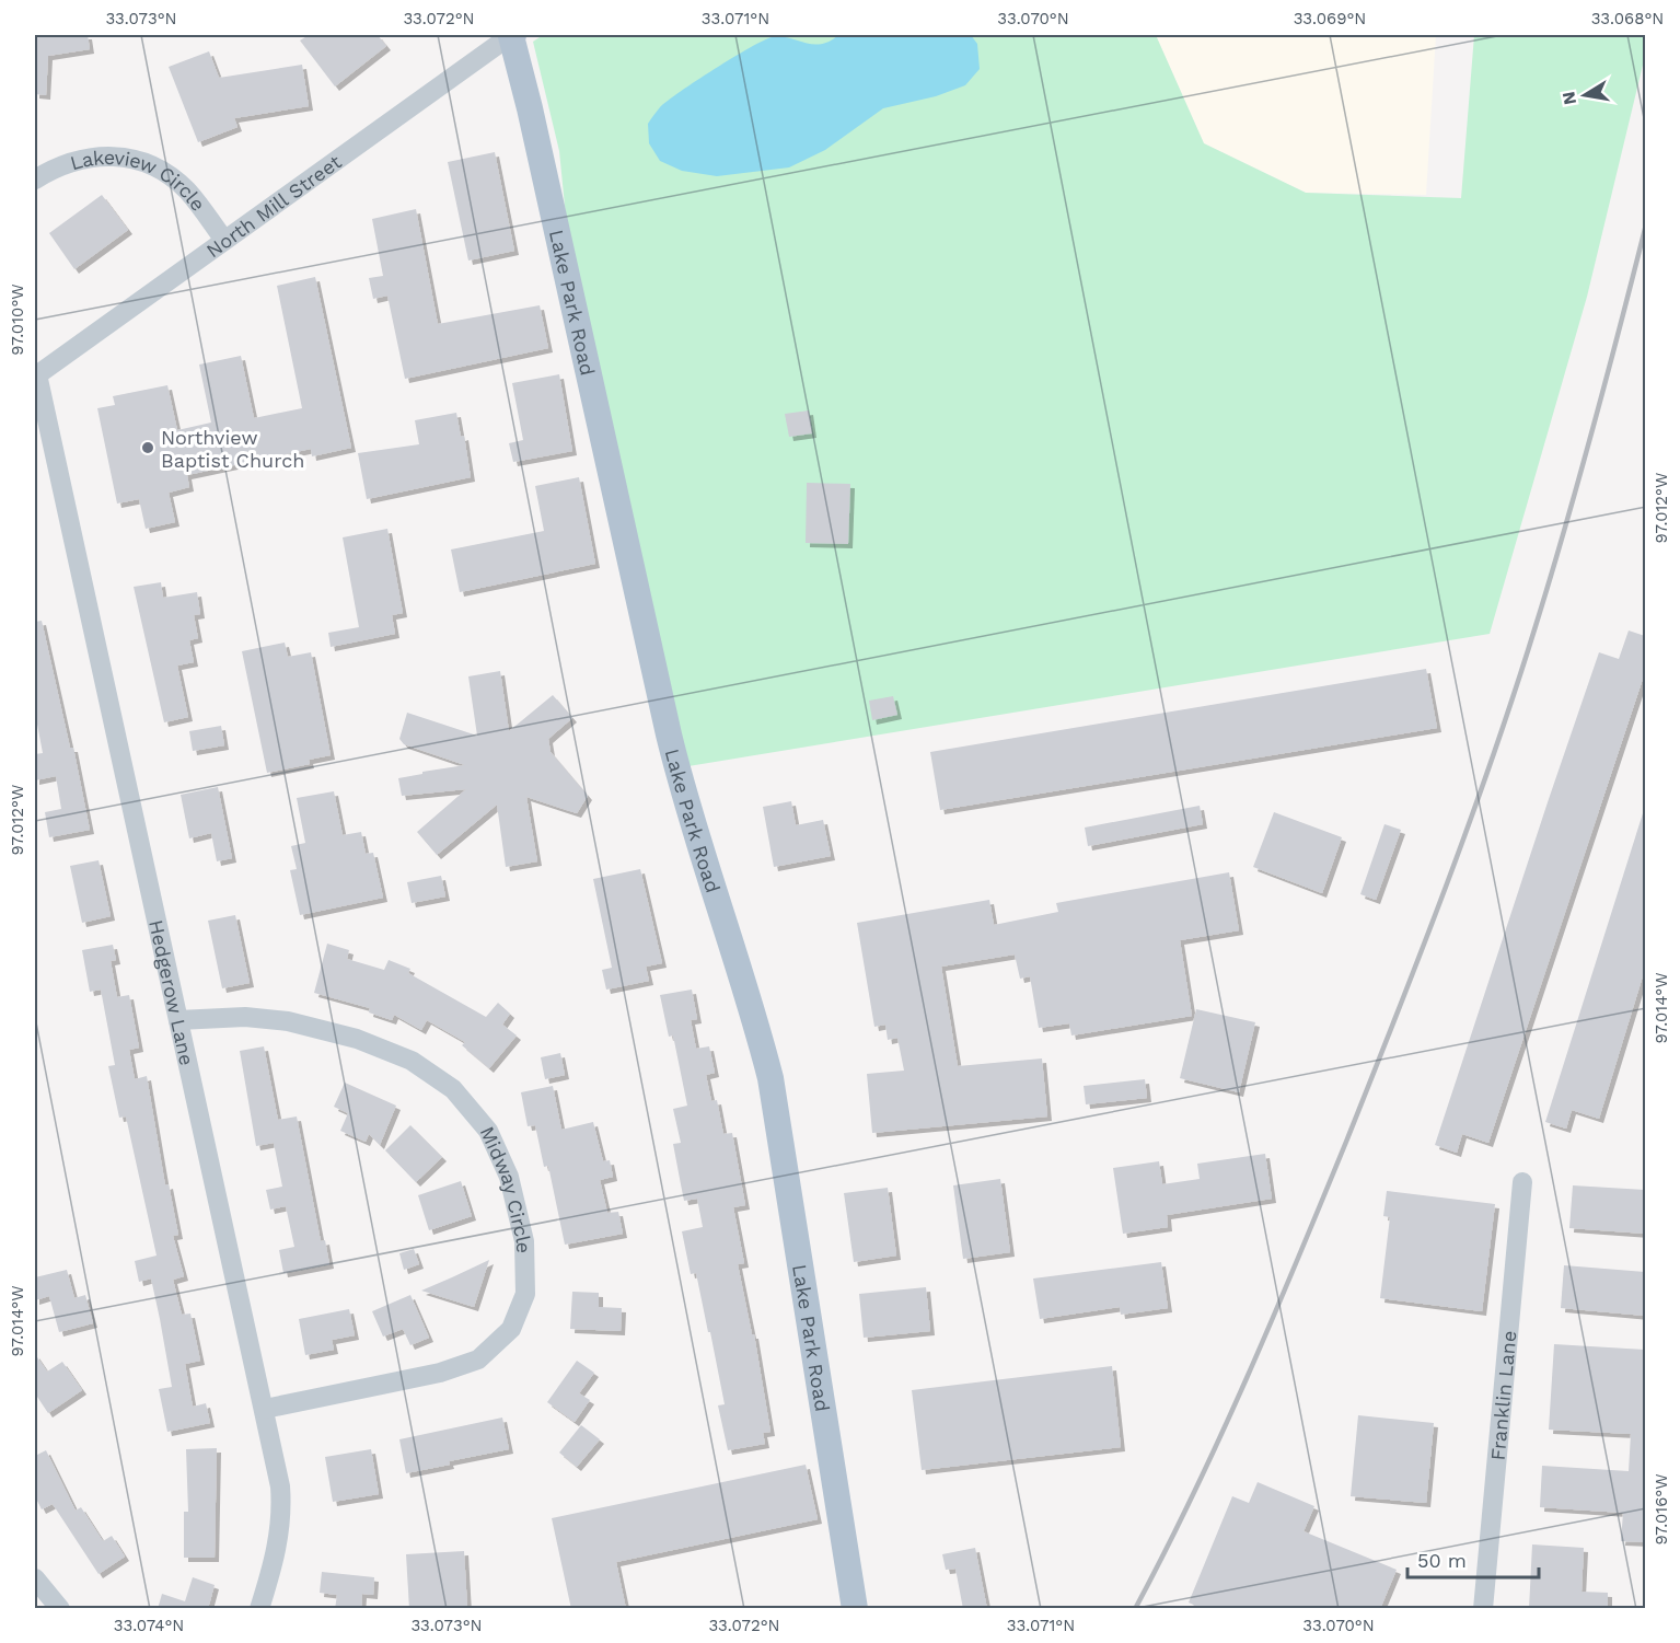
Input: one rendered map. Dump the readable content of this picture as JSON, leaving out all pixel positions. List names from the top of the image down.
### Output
{
  "streets": {
    "main road": ["Lake Park Road"],
    "street": [
      "Lakeview Circle",
      "North Mill Street",
      "Hedgerow Lane",
      "Midway Circle",
      "Franklin Lane"
    ]
  },
  "crossings": [
    ["Lakeview Circle", "North Mill Street"],
    ["North Mill Street", "Lake Park Road"],
    ["North Mill Street", "Hedgerow Lane"],
    ["Hedgerow Lane", "Midway Circle"]
  ],
  "places": ["Northview Baptist Church"],
  "scale_bar": "50 m",
  "north": "left",
  "coordinates": [
    "33.073°N",
    "33.072°N",
    "33.071°N",
    "33.070°N",
    "33.069°N",
    "33.068°N",
    "97.010°W",
    "97.012°W",
    "97.014°W",
    "97.016°W",
    "33.074°N"
  ]
}
